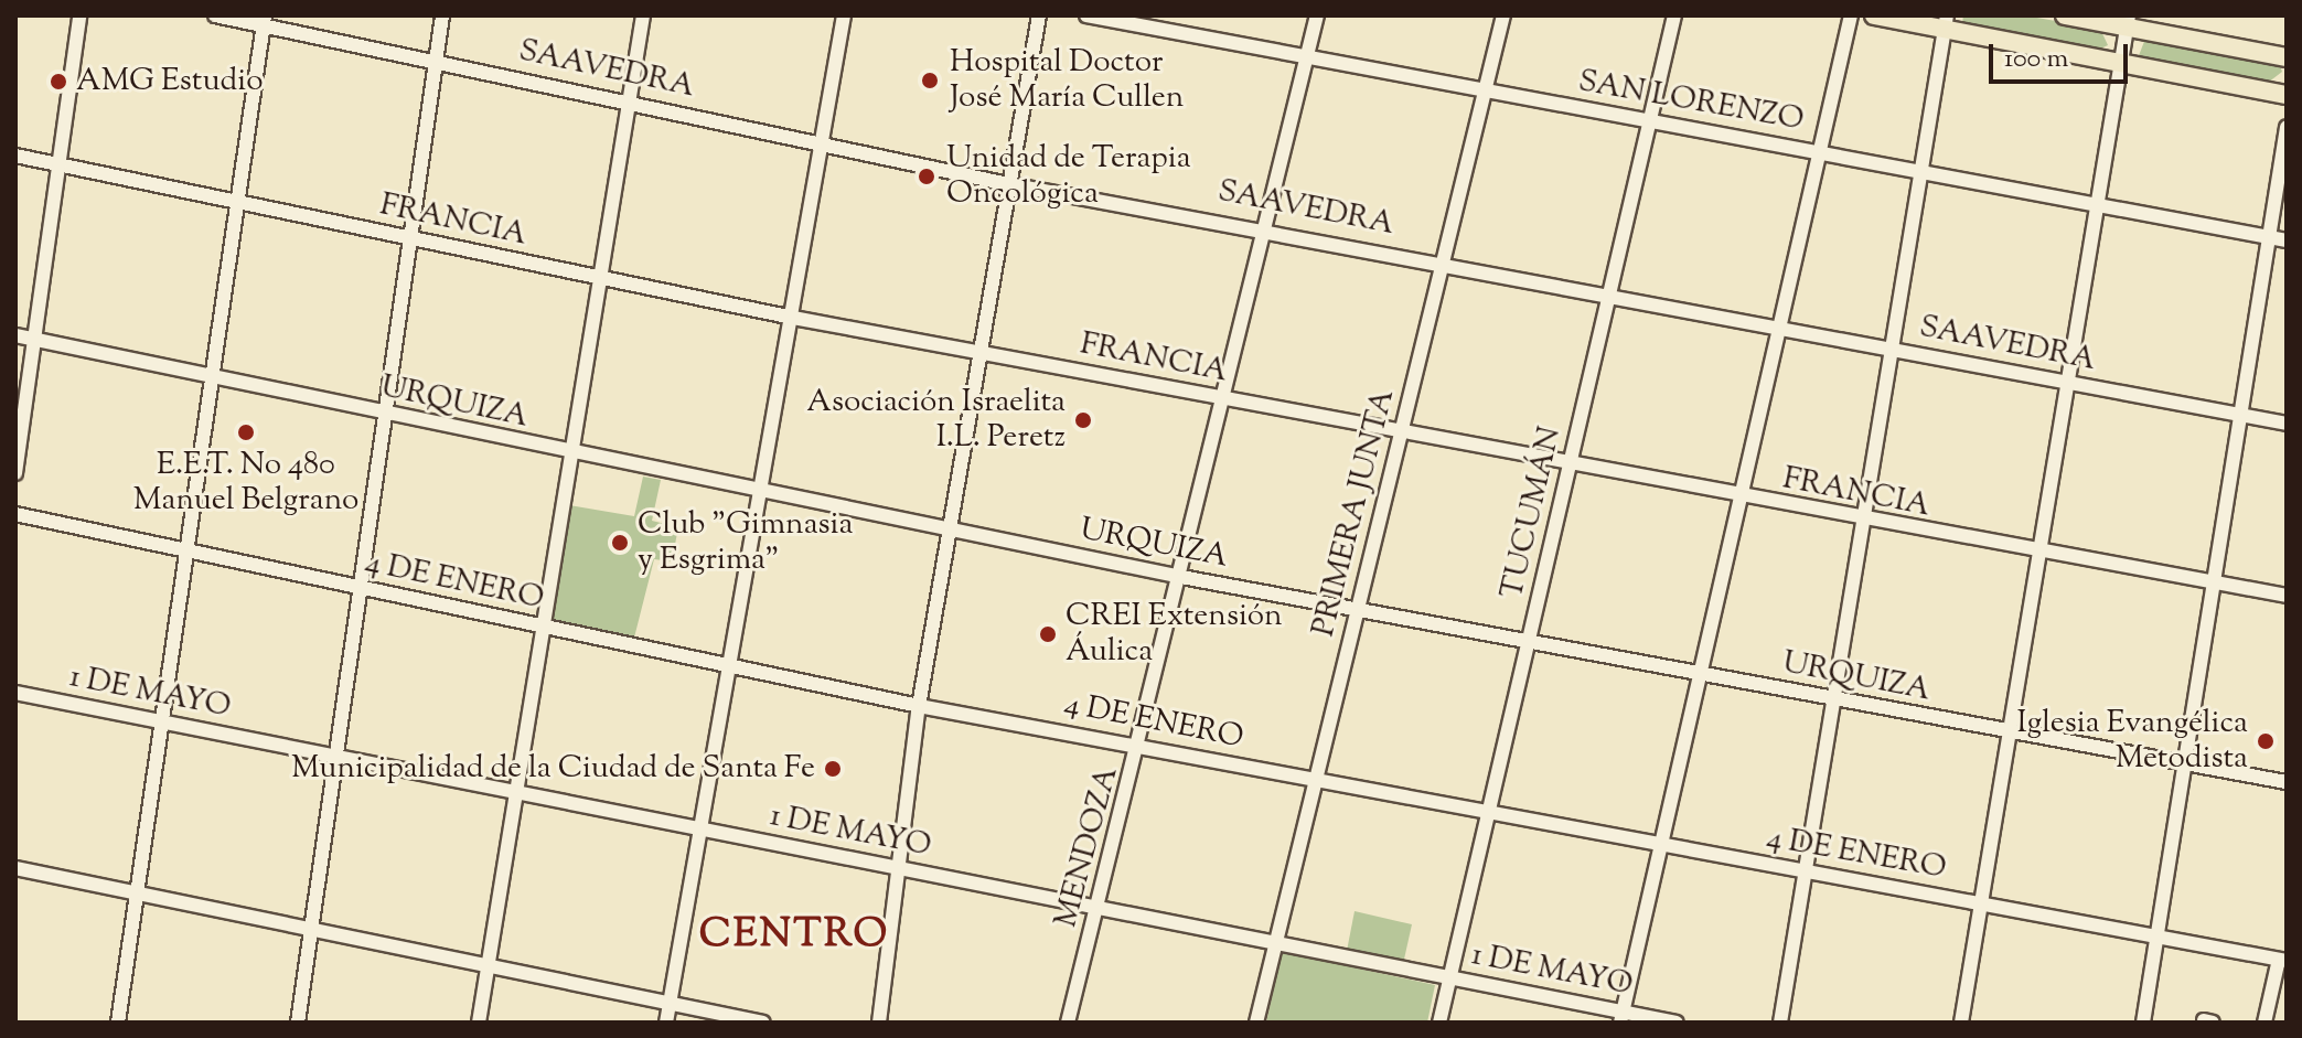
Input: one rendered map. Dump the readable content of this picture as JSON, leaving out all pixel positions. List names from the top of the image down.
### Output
{
  "streets": {
    "street": [
      "SAAVEDRA",
      "SAN LORENZO",
      "FRANCIA",
      "URQUIZA",
      "PRIMERA JUNTA",
      "TUCUMÁN",
      "4 DE ENERO",
      "1 DE MAYO",
      "MENDOZA"
    ]
  },
  "crossings": [
    ["SAAVEDRA", "PRIMERA JUNTA"],
    ["SAAVEDRA", "TUCUMÁN"],
    ["SAAVEDRA", "MENDOZA"],
    ["SAN LORENZO", "PRIMERA JUNTA"],
    ["SAN LORENZO", "TUCUMÁN"],
    ["SAN LORENZO", "MENDOZA"],
    ["FRANCIA", "PRIMERA JUNTA"],
    ["FRANCIA", "TUCUMÁN"],
    ["FRANCIA", "MENDOZA"],
    ["URQUIZA", "PRIMERA JUNTA"],
    ["URQUIZA", "TUCUMÁN"],
    ["URQUIZA", "MENDOZA"],
    ["PRIMERA JUNTA", "4 DE ENERO"],
    ["PRIMERA JUNTA", "1 DE MAYO"],
    ["TUCUMÁN", "4 DE ENERO"],
    ["TUCUMÁN", "1 DE MAYO"],
    ["4 DE ENERO", "MENDOZA"],
    ["1 DE MAYO", "MENDOZA"]
  ],
  "districts": ["CENTRO"],
  "places": [
    "Hospital Doctor José María Cullen",
    "AMG Estudio",
    "Unidad de Terapia Oncológica",
    "Asociación Israelita I.L. Peretz",
    "E.E.T. No 480 Manuel Belgrano",
    "Club \"Gimnasia y Esgrima\"",
    "CREI Extensión Áulica",
    "Iglesia Evangélica Metodista",
    "Municipalidad de la Ciudad de Santa Fe"
  ],
  "scale_bar": "100 m"
}
